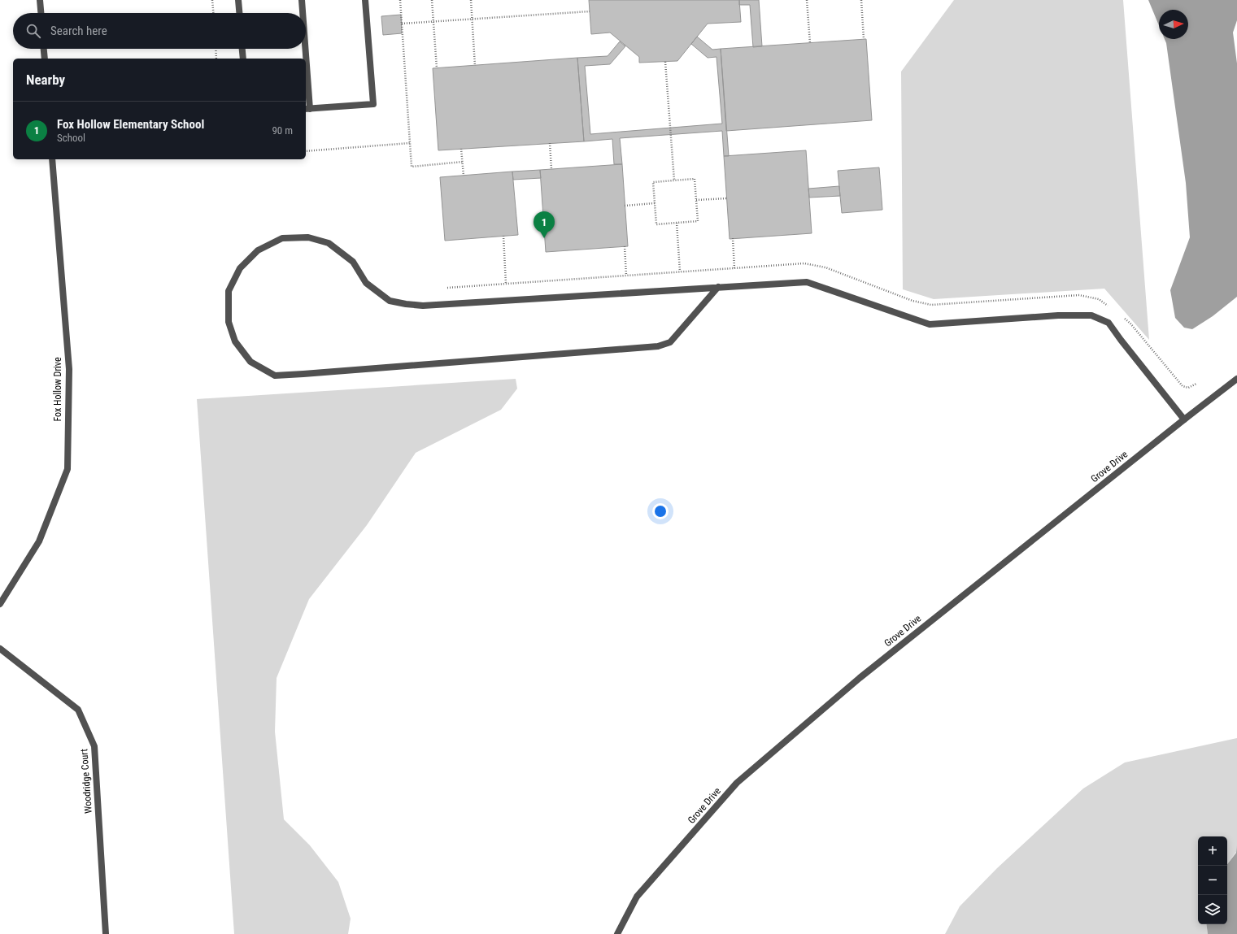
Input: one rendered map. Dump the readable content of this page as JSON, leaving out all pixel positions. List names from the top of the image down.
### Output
{
  "streets": {
    "street": ["Fox Hollow Drive", "Grove Drive", "Woodridge Court"]
  },
  "north": "right",
  "page": {
    "search": "Search here",
    "heading": "Nearby",
    "list": [
      {
        "mark": "1",
        "name": "Fox Hollow Elementary School",
        "note": "School",
        "value": "90 m"
      }
    ],
    "pins": "1",
    "map_buttons": ["+", "−"]
  }
}
